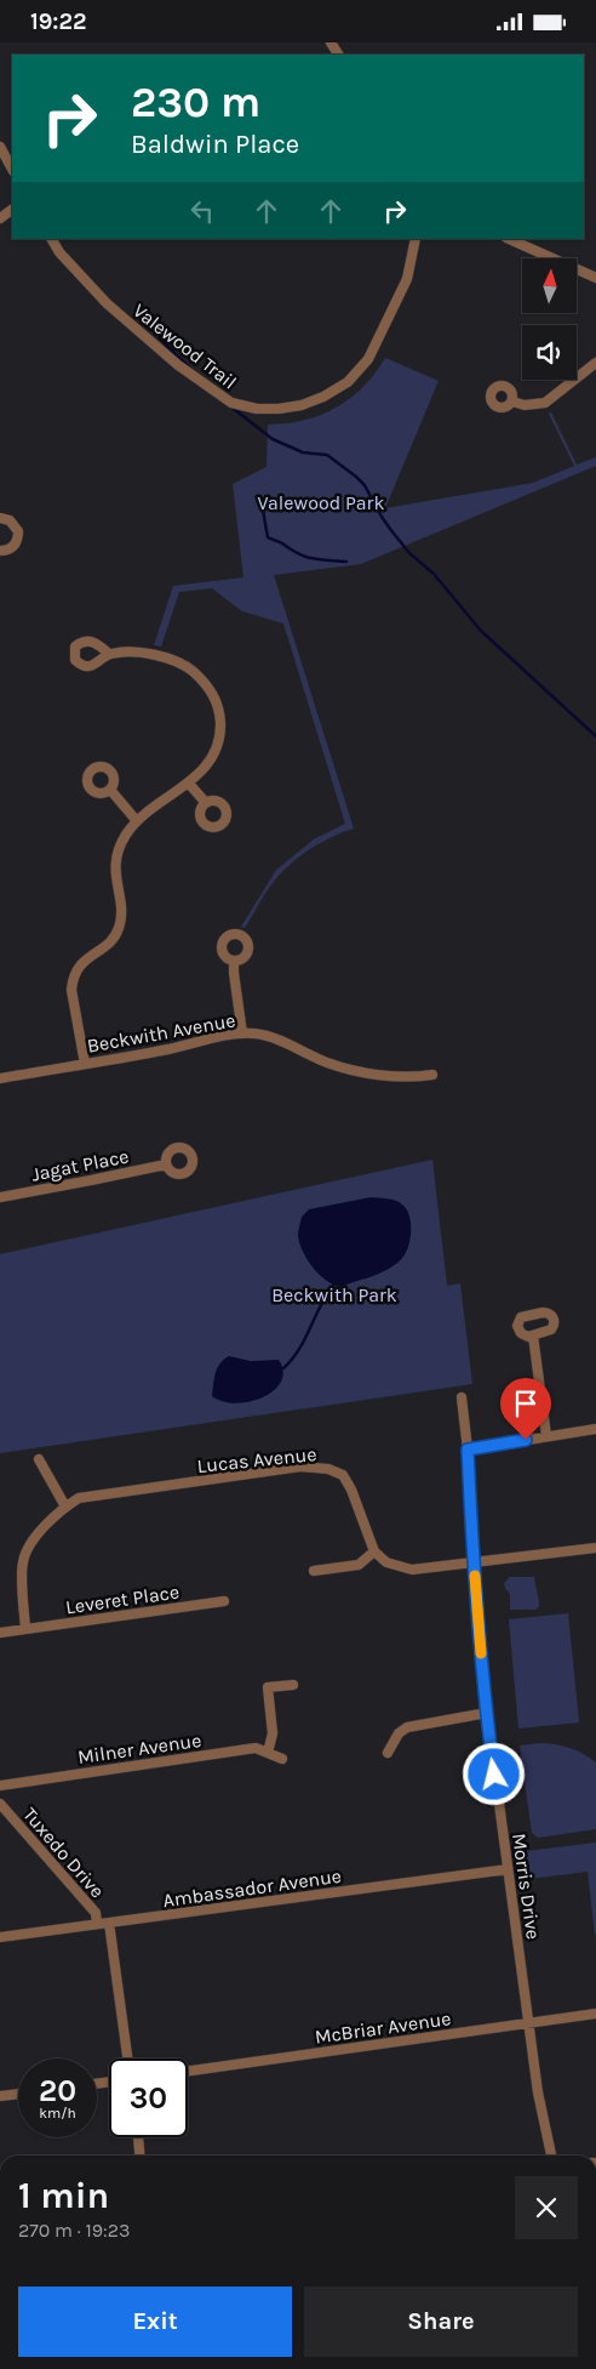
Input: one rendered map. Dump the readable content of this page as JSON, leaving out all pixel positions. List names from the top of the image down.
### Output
{
  "streets": {
    "street": [
      "Valewood Trail",
      "Beckwith Avenue",
      "Jagat Place",
      "Lucas Avenue",
      "Leveret Place",
      "Milner Avenue",
      "Tuxedo Drive",
      "Morris Drive",
      "Ambassador Avenue",
      "McBriar Avenue"
    ]
  },
  "crossings": [
    ["Lucas Avenue", "Leveret Place"],
    ["Tuxedo Drive", "Ambassador Avenue"],
    ["Morris Drive", "Ambassador Avenue"],
    ["Morris Drive", "McBriar Avenue"]
  ],
  "parks": ["Valewood Park", "Beckwith Park"],
  "north": "top",
  "page": {
    "status": "19:22",
    "turn": ["230 m", "Baldwin Place"],
    "speed": "20 km/h",
    "limit": "30",
    "heading": ["1 min", "270 m · 19:23"],
    "buttons": ["Exit", "Share"]
  }
}
